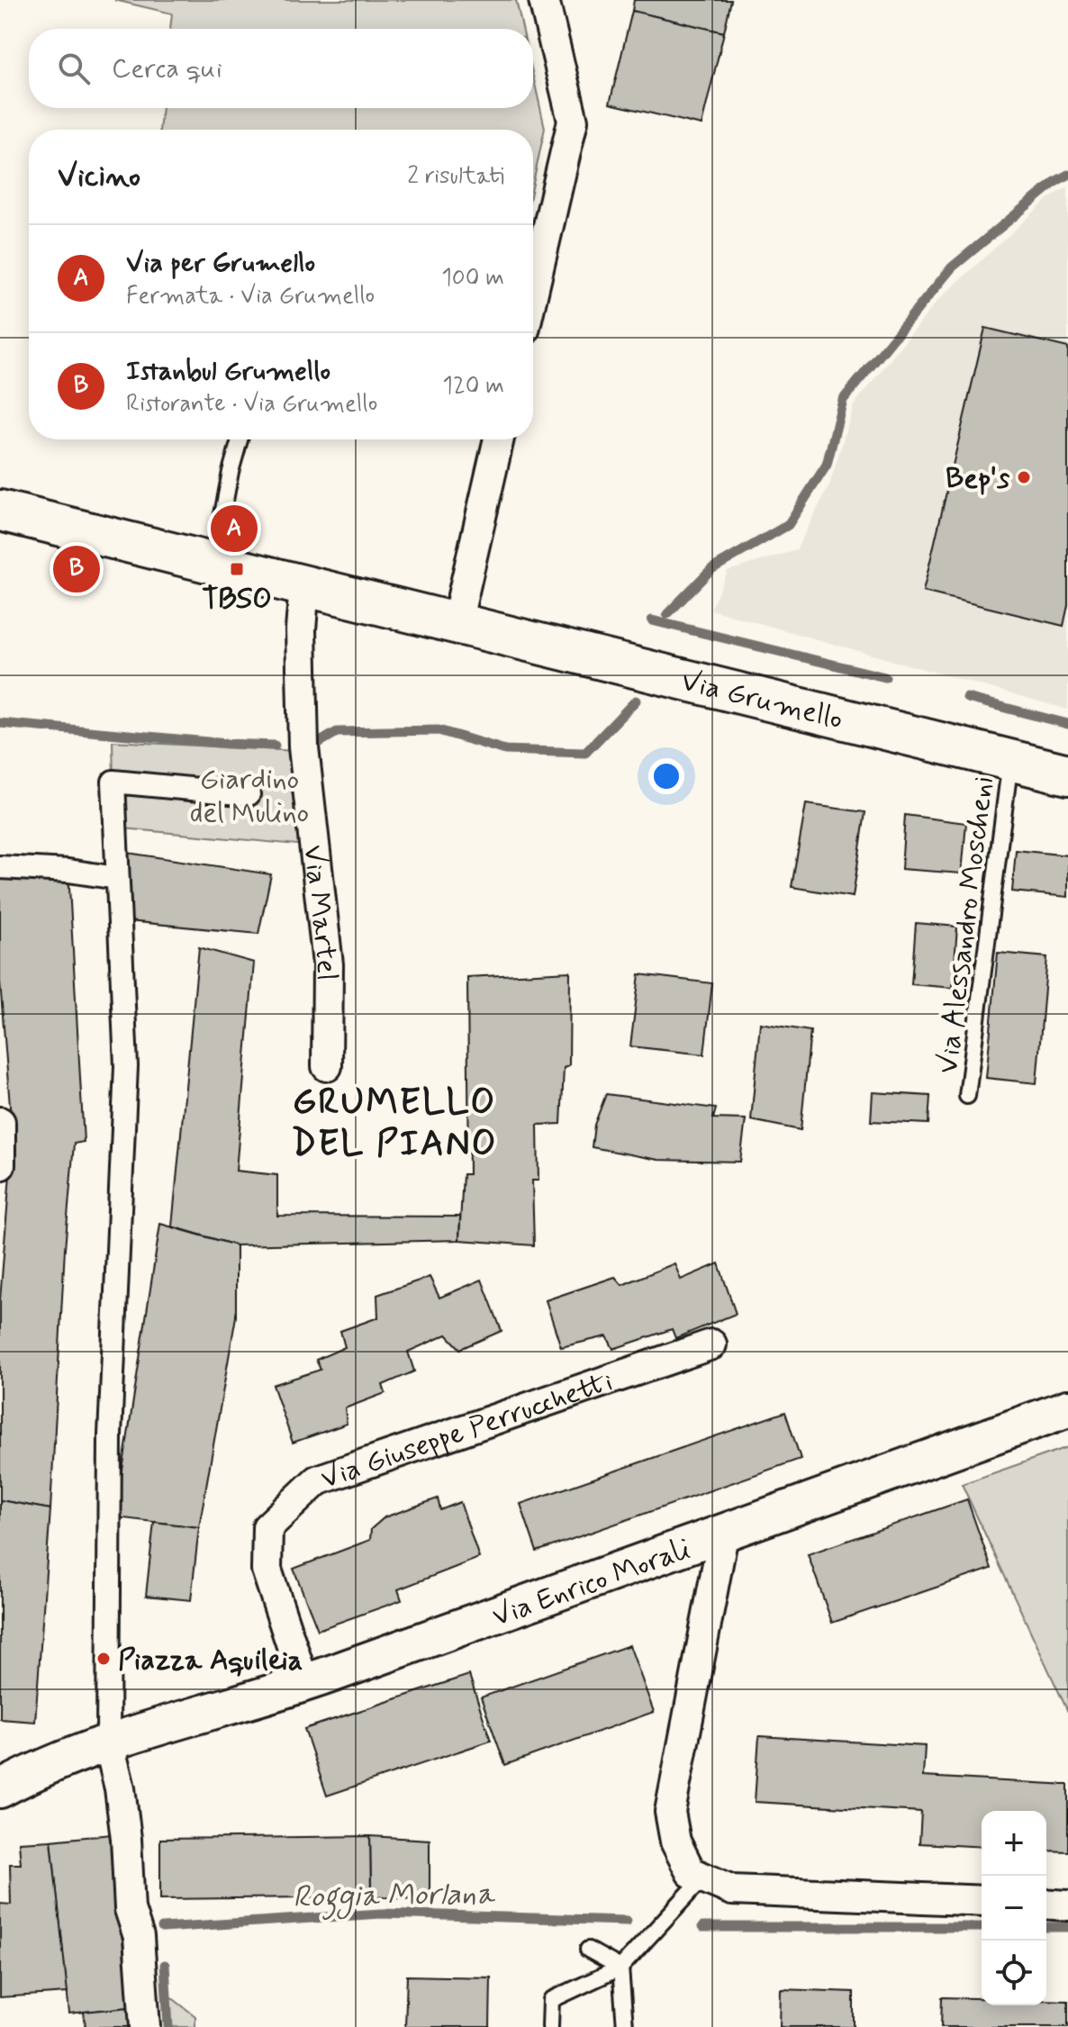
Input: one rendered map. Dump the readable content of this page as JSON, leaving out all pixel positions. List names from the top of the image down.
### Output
{
  "streets": {
    "main road": ["Via Grumello"],
    "street": ["Via Martel", "Via Giuseppe Perrucchetti", "Via Enrico Morali"],
    "lane": ["Via Alessandro Moscheni"]
  },
  "crossings": [
    ["Via Grumello", "Via Martel"],
    ["Via Grumello", "Via Alessandro Moscheni"],
    ["Via Giuseppe Perrucchetti", "Via Enrico Morali"]
  ],
  "districts": ["GRUMELLO DEL PIANO"],
  "water": ["Roggia Morlana"],
  "parks": ["Giardino del Mulino"],
  "places": {
    "other": ["Bep's", "Piazza Aquileia"],
    "transit": ["TBSO"]
  },
  "page": {
    "search": "Cerca qui",
    "heading": ["Vicino", "2 risultati"],
    "list": [
      {
        "mark": "A",
        "name": "Via per Grumello",
        "note": "Fermata · Via Grumello",
        "value": "100 m"
      },
      {
        "mark": "B",
        "name": "Istanbul Grumello",
        "note": "Ristorante · Via Grumello",
        "value": "120 m"
      }
    ],
    "pins": ["A", "B"],
    "map_buttons": ["+", "−"]
  }
}
